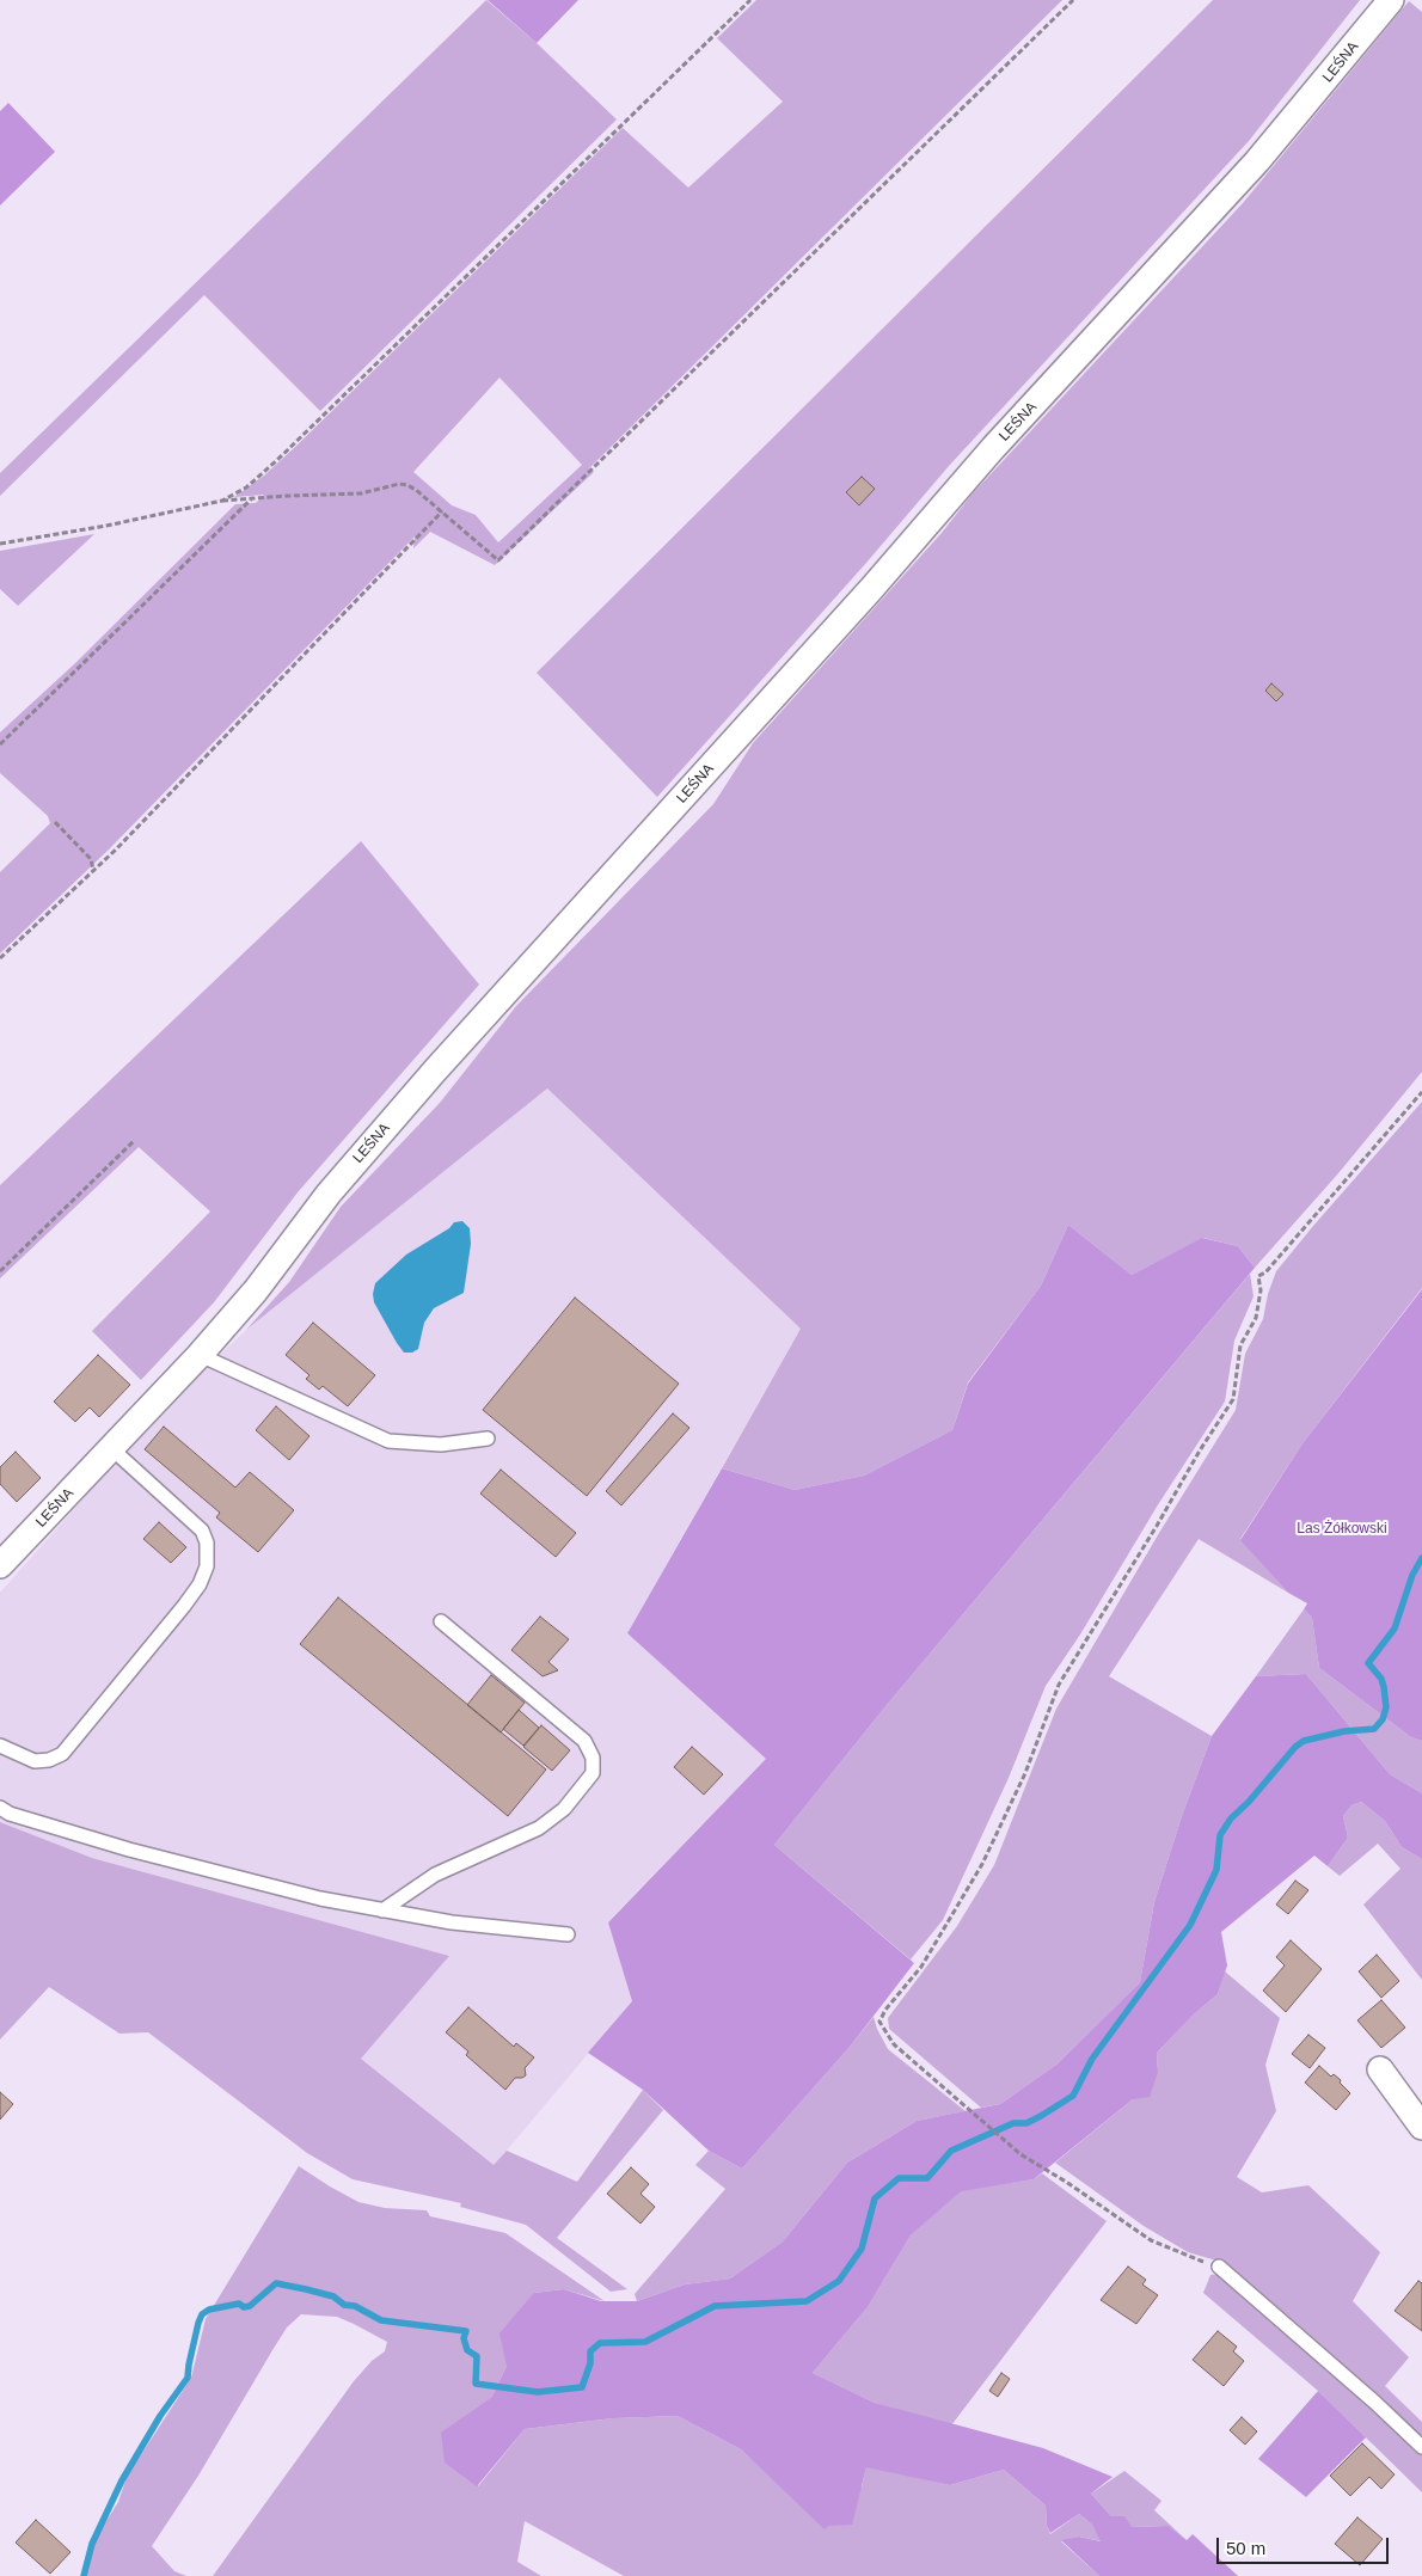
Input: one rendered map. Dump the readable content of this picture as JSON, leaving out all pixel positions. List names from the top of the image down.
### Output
{
  "streets": {
    "street": ["LEŚNA"]
  },
  "parks": ["Las Żółkowski"],
  "scale_bar": "50 m"
}
